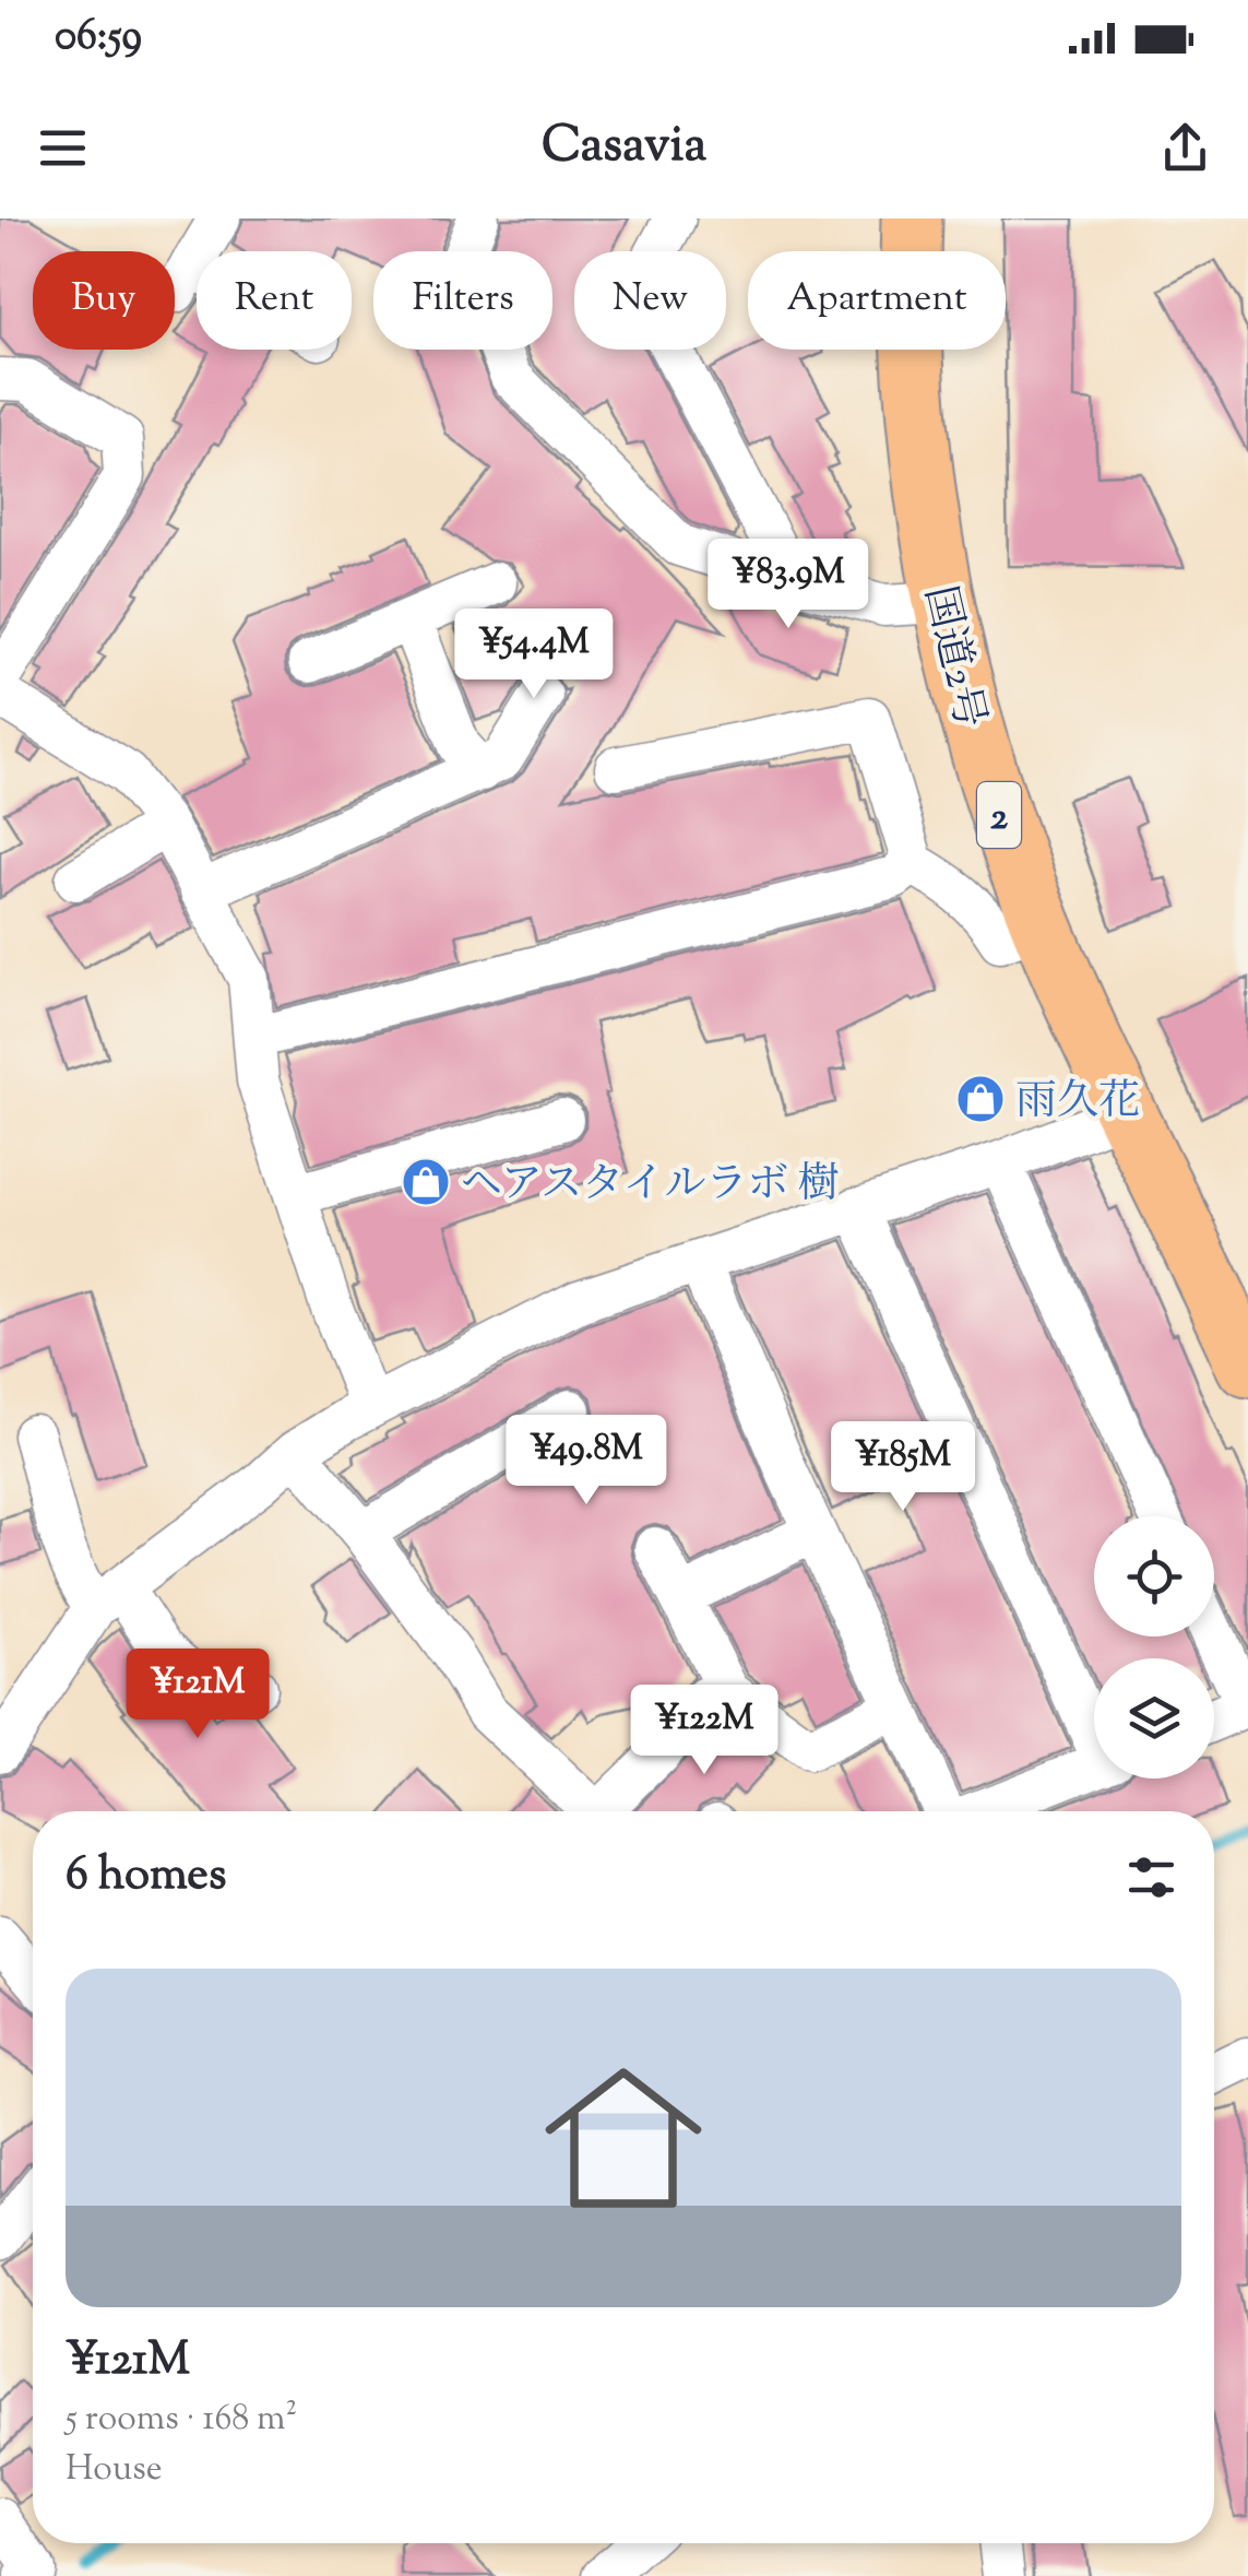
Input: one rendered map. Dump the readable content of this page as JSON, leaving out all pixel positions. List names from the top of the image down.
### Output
{
  "streets": {
    "highway": ["国道2号", "2"]
  },
  "places": {
    "shop": ["雨久花", "ヘアスタイルラボ 樹"]
  },
  "page": {
    "status": "06:59",
    "header": "Casavia",
    "chip": [
      "Buy",
      "Rent",
      "Filters",
      "New",
      "Apartment"
    ],
    "price": [
      "¥83.9M",
      "¥54.4M",
      "¥49.8M",
      "¥185M",
      "¥121M",
      "¥122M"
    ],
    "heading": "6 homes",
    "list": [
      {
        "name": "¥121M",
        "note": "5 rooms · 168 m² · House"
      }
    ]
  }
}
